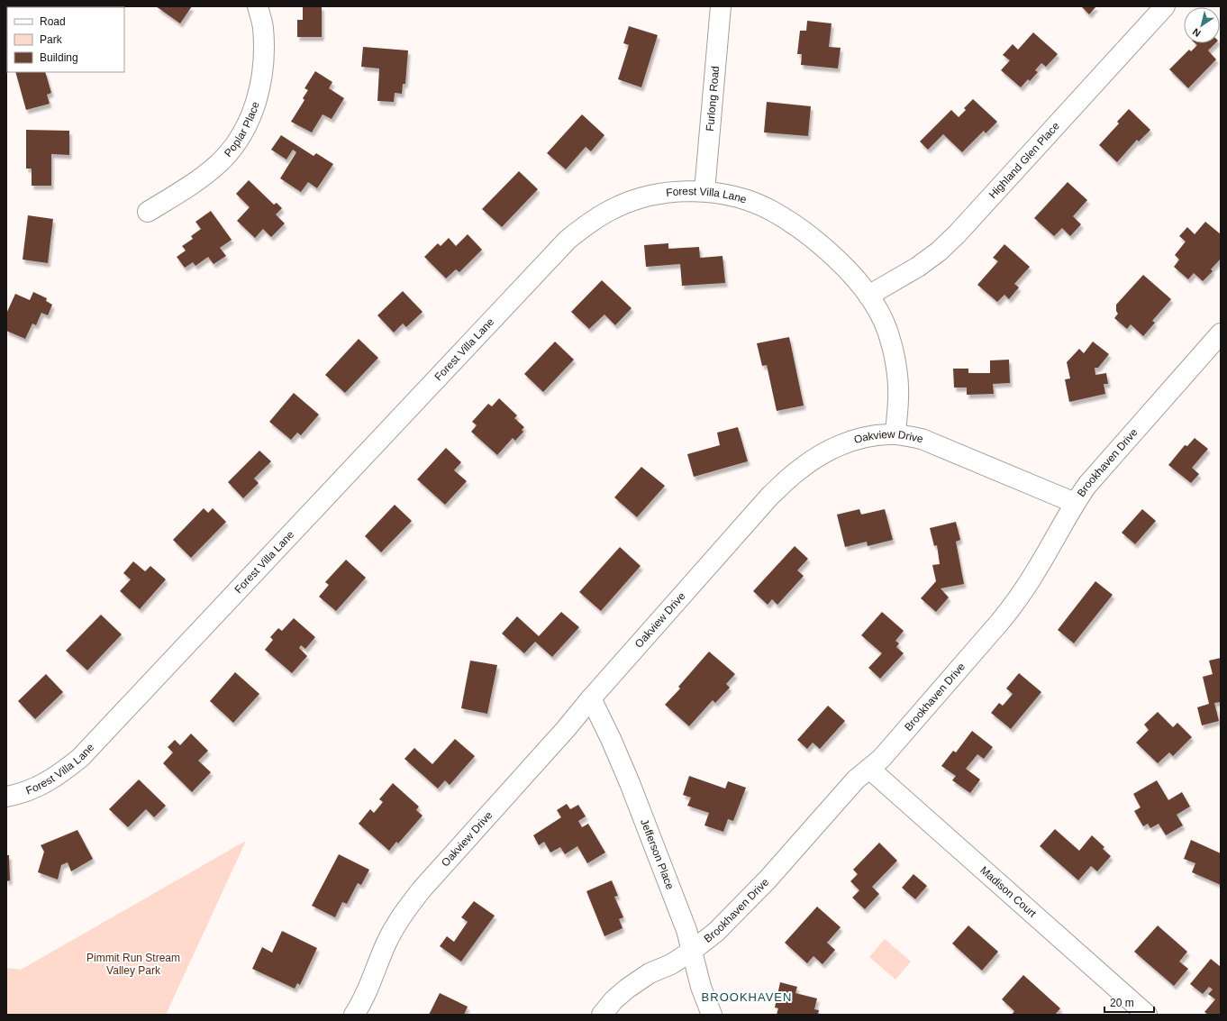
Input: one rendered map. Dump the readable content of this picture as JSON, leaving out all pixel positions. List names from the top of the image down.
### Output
{
  "streets": {
    "street": [
      "Furlong Road",
      "Poplar Place",
      "Highland Glen Place",
      "Forest Villa Lane",
      "Oakview Drive",
      "Brookhaven Drive",
      "Jefferson Place",
      "Madison Court"
    ]
  },
  "crossings": [
    ["Furlong Road", "Forest Villa Lane"],
    ["Highland Glen Place", "Forest Villa Lane"],
    ["Forest Villa Lane", "Oakview Drive"],
    ["Oakview Drive", "Brookhaven Drive"],
    ["Oakview Drive", "Jefferson Place"],
    ["Brookhaven Drive", "Jefferson Place"],
    ["Brookhaven Drive", "Madison Court"]
  ],
  "districts": ["BROOKHAVEN"],
  "parks": ["Pimmit Run Stream Valley Park"],
  "legend": ["Road", "Park", "Building"],
  "scale_bar": "20 m",
  "north": "bottom left"
}
